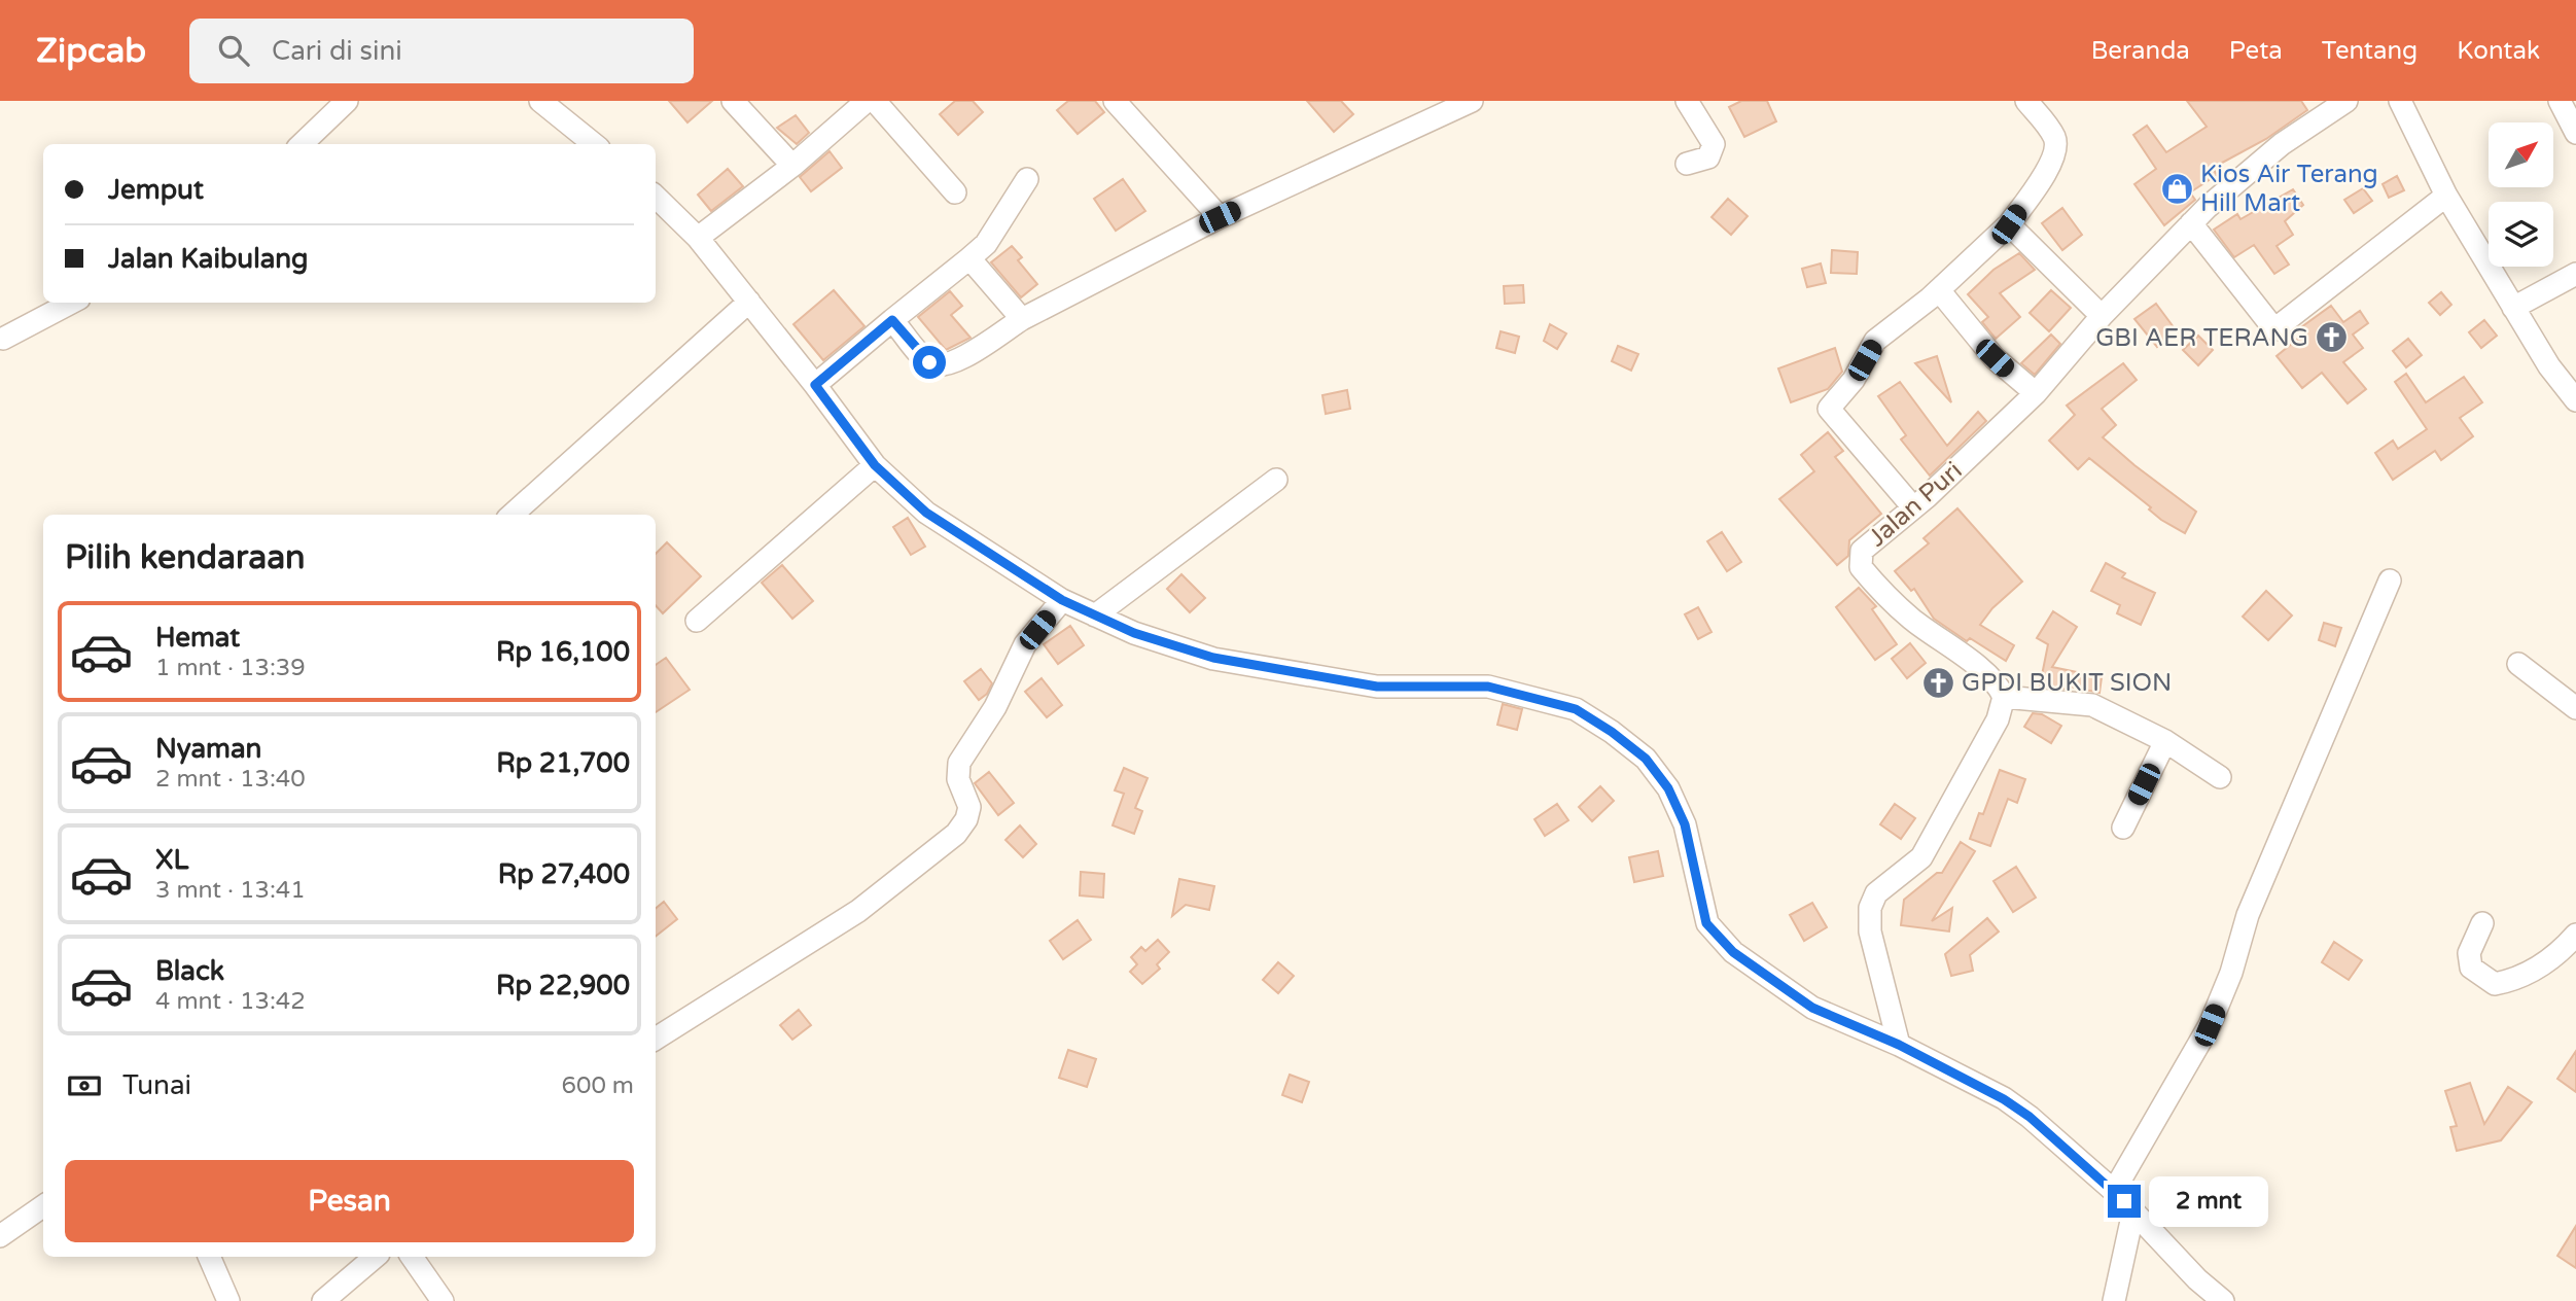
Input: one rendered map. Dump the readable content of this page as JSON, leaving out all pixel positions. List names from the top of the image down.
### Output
{
  "streets": {
    "street": ["Jalan Puri"]
  },
  "places": {
    "shop": ["Kios Air Terang Hill Mart"],
    "church": ["GBI AER TERANG", "GPDI BUKIT SION"]
  },
  "north": "top right",
  "page": {
    "header": "Zipcab",
    "search": "Cari di sini",
    "nav": [
      "Beranda",
      "Peta",
      "Tentang",
      "Kontak"
    ],
    "banner": ["Jemput", "Jalan Kaibulang"],
    "heading": "Pilih kendaraan",
    "list": [
      {
        "name": "Hemat",
        "note": "1 mnt · 13:39",
        "value": "Rp 16,100"
      },
      {
        "name": "Nyaman",
        "note": "2 mnt · 13:40",
        "value": "Rp 21,700"
      },
      {
        "name": "XL",
        "note": "3 mnt · 13:41",
        "value": "Rp 27,400"
      },
      {
        "name": "Black",
        "note": "4 mnt · 13:42",
        "value": "Rp 22,900"
      }
    ],
    "pay": ["Tunai", "600 m"],
    "buttons": "Pesan",
    "bubble": "2 mnt"
  }
}
